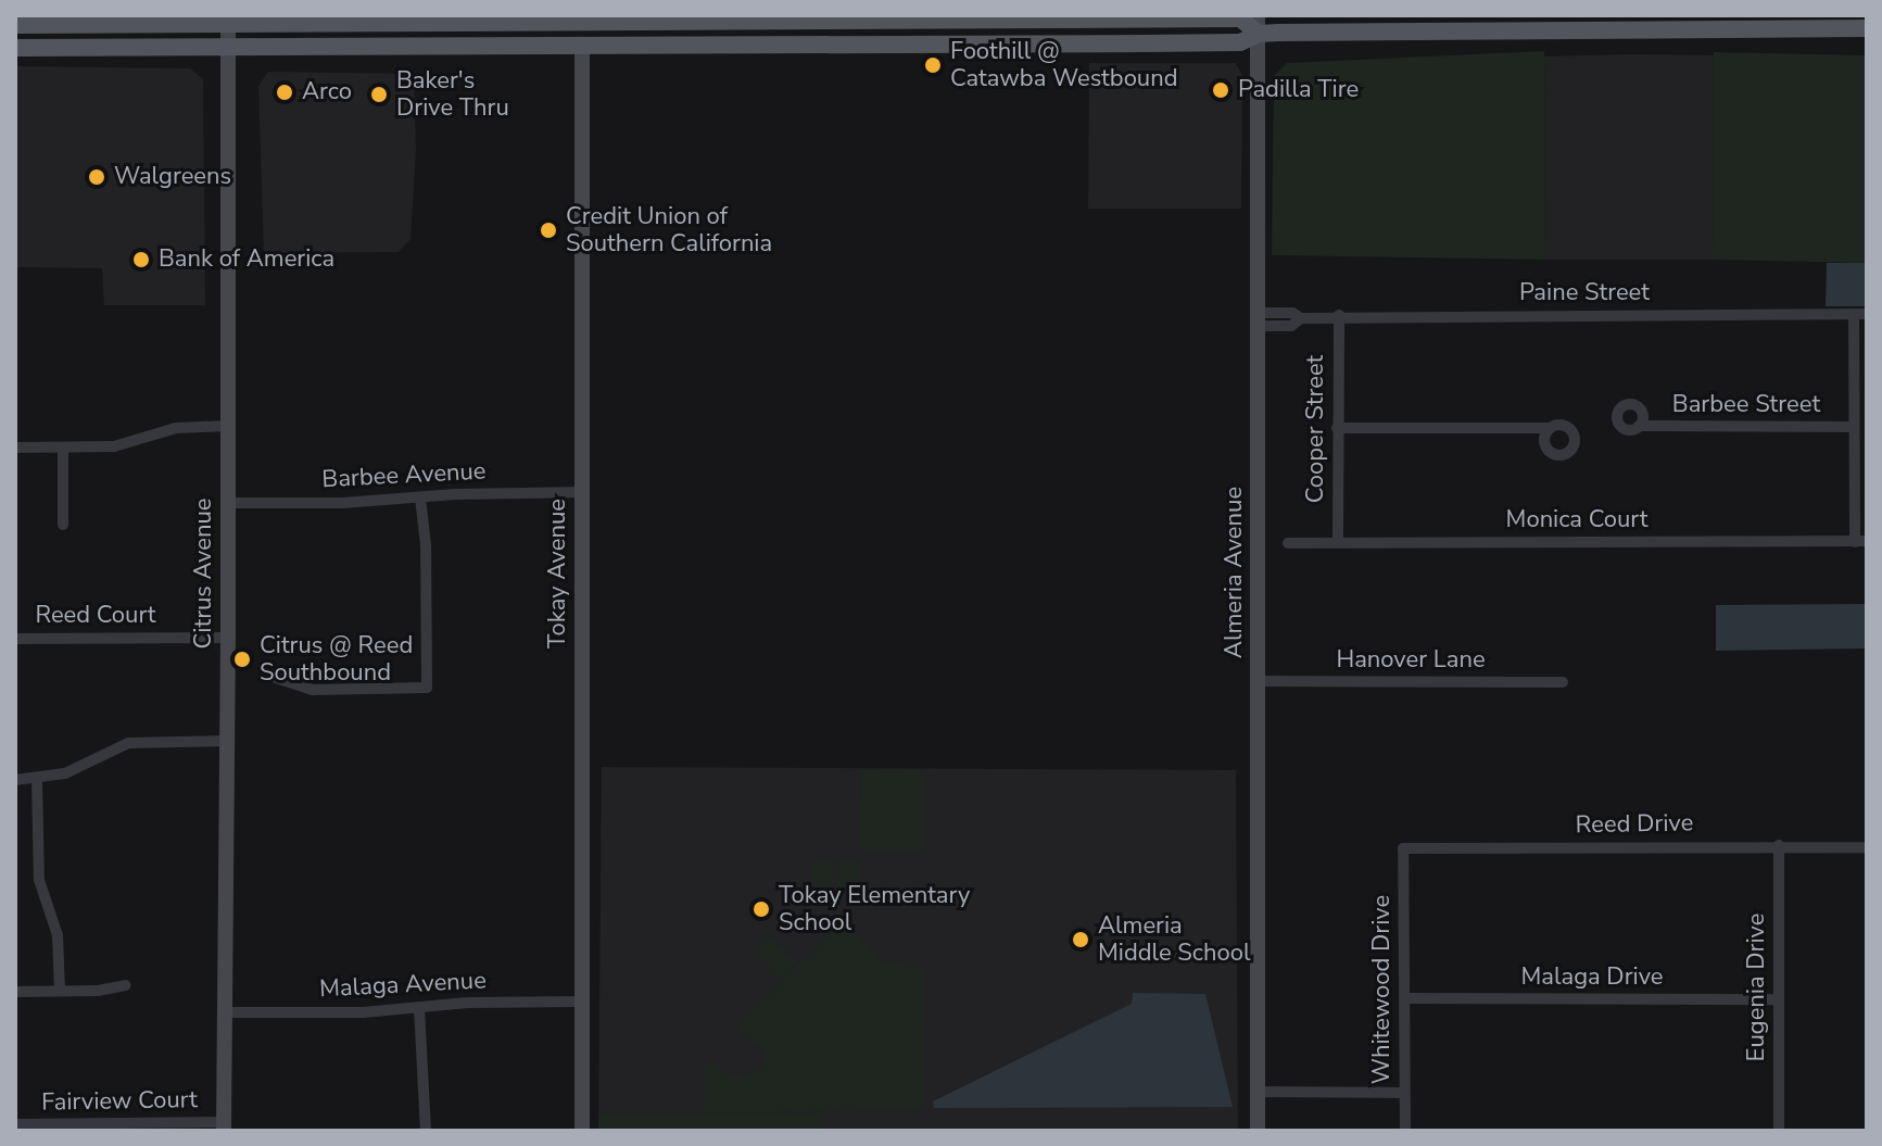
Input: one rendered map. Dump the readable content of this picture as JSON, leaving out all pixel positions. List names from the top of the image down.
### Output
{
  "streets": {
    "street": [
      "Paine Street",
      "Barbee Street",
      "Cooper Street",
      "Barbee Avenue",
      "Monica Court",
      "Almeria Avenue",
      "Citrus Avenue",
      "Tokay Avenue",
      "Reed Court",
      "Hanover Lane",
      "Reed Drive",
      "Malaga Drive",
      "Malaga Avenue",
      "Eugenia Drive",
      "Whitewood Drive",
      "Fairview Court"
    ]
  },
  "crossings": [
    ["Paine Street", "Cooper Street"],
    ["Paine Street", "Almeria Avenue"],
    ["Cooper Street", "Monica Court"],
    ["Barbee Avenue", "Citrus Avenue"],
    ["Barbee Avenue", "Tokay Avenue"],
    ["Almeria Avenue", "Hanover Lane"],
    ["Citrus Avenue", "Reed Court"],
    ["Citrus Avenue", "Malaga Avenue"],
    ["Citrus Avenue", "Fairview Court"],
    ["Tokay Avenue", "Malaga Avenue"],
    ["Reed Drive", "Eugenia Drive"],
    ["Reed Drive", "Whitewood Drive"],
    ["Malaga Drive", "Eugenia Drive"],
    ["Malaga Drive", "Whitewood Drive"]
  ],
  "places": [
    "Foothill @ Catawba Westbound",
    "Padilla Tire",
    "Arco",
    "Baker's Drive Thru",
    "Walgreens",
    "Credit Union of Southern California",
    "Bank of America",
    "Citrus @ Reed Southbound",
    "Tokay Elementary School",
    "Almeria Middle School"
  ]
}
